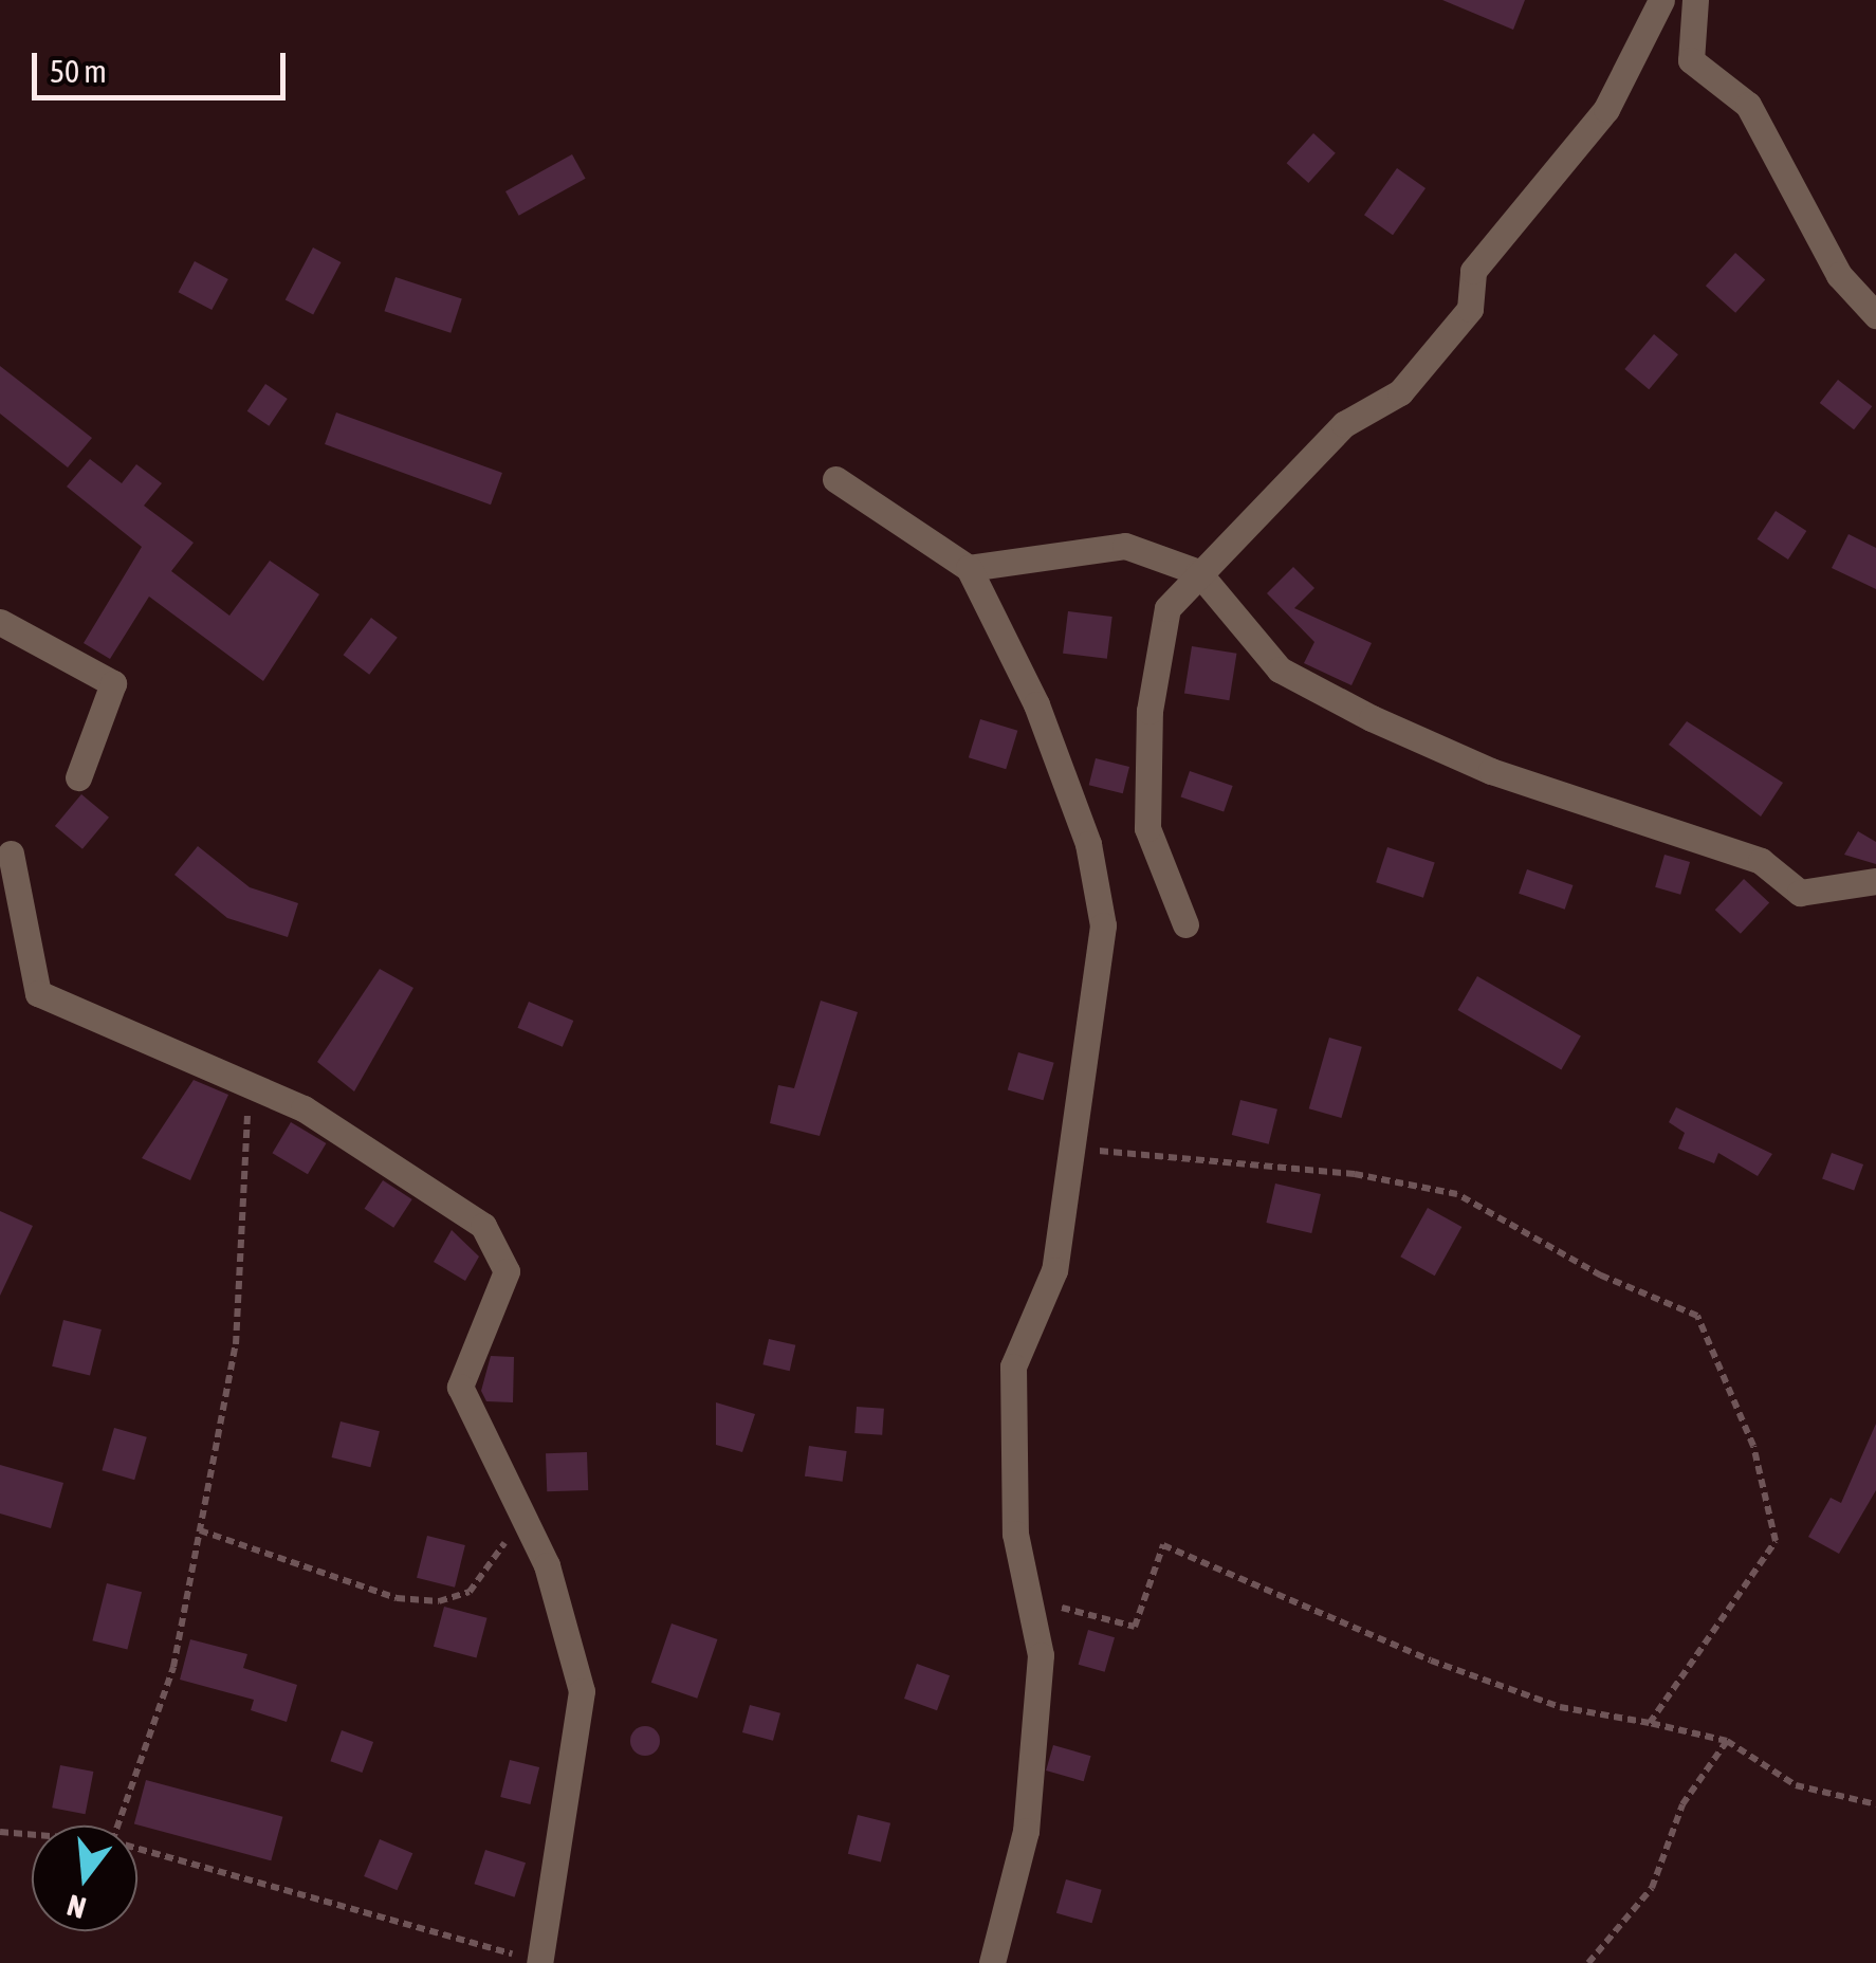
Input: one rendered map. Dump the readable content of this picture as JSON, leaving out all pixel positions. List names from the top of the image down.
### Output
{
  "scale_bar": "50 m",
  "north": "bottom"
}
